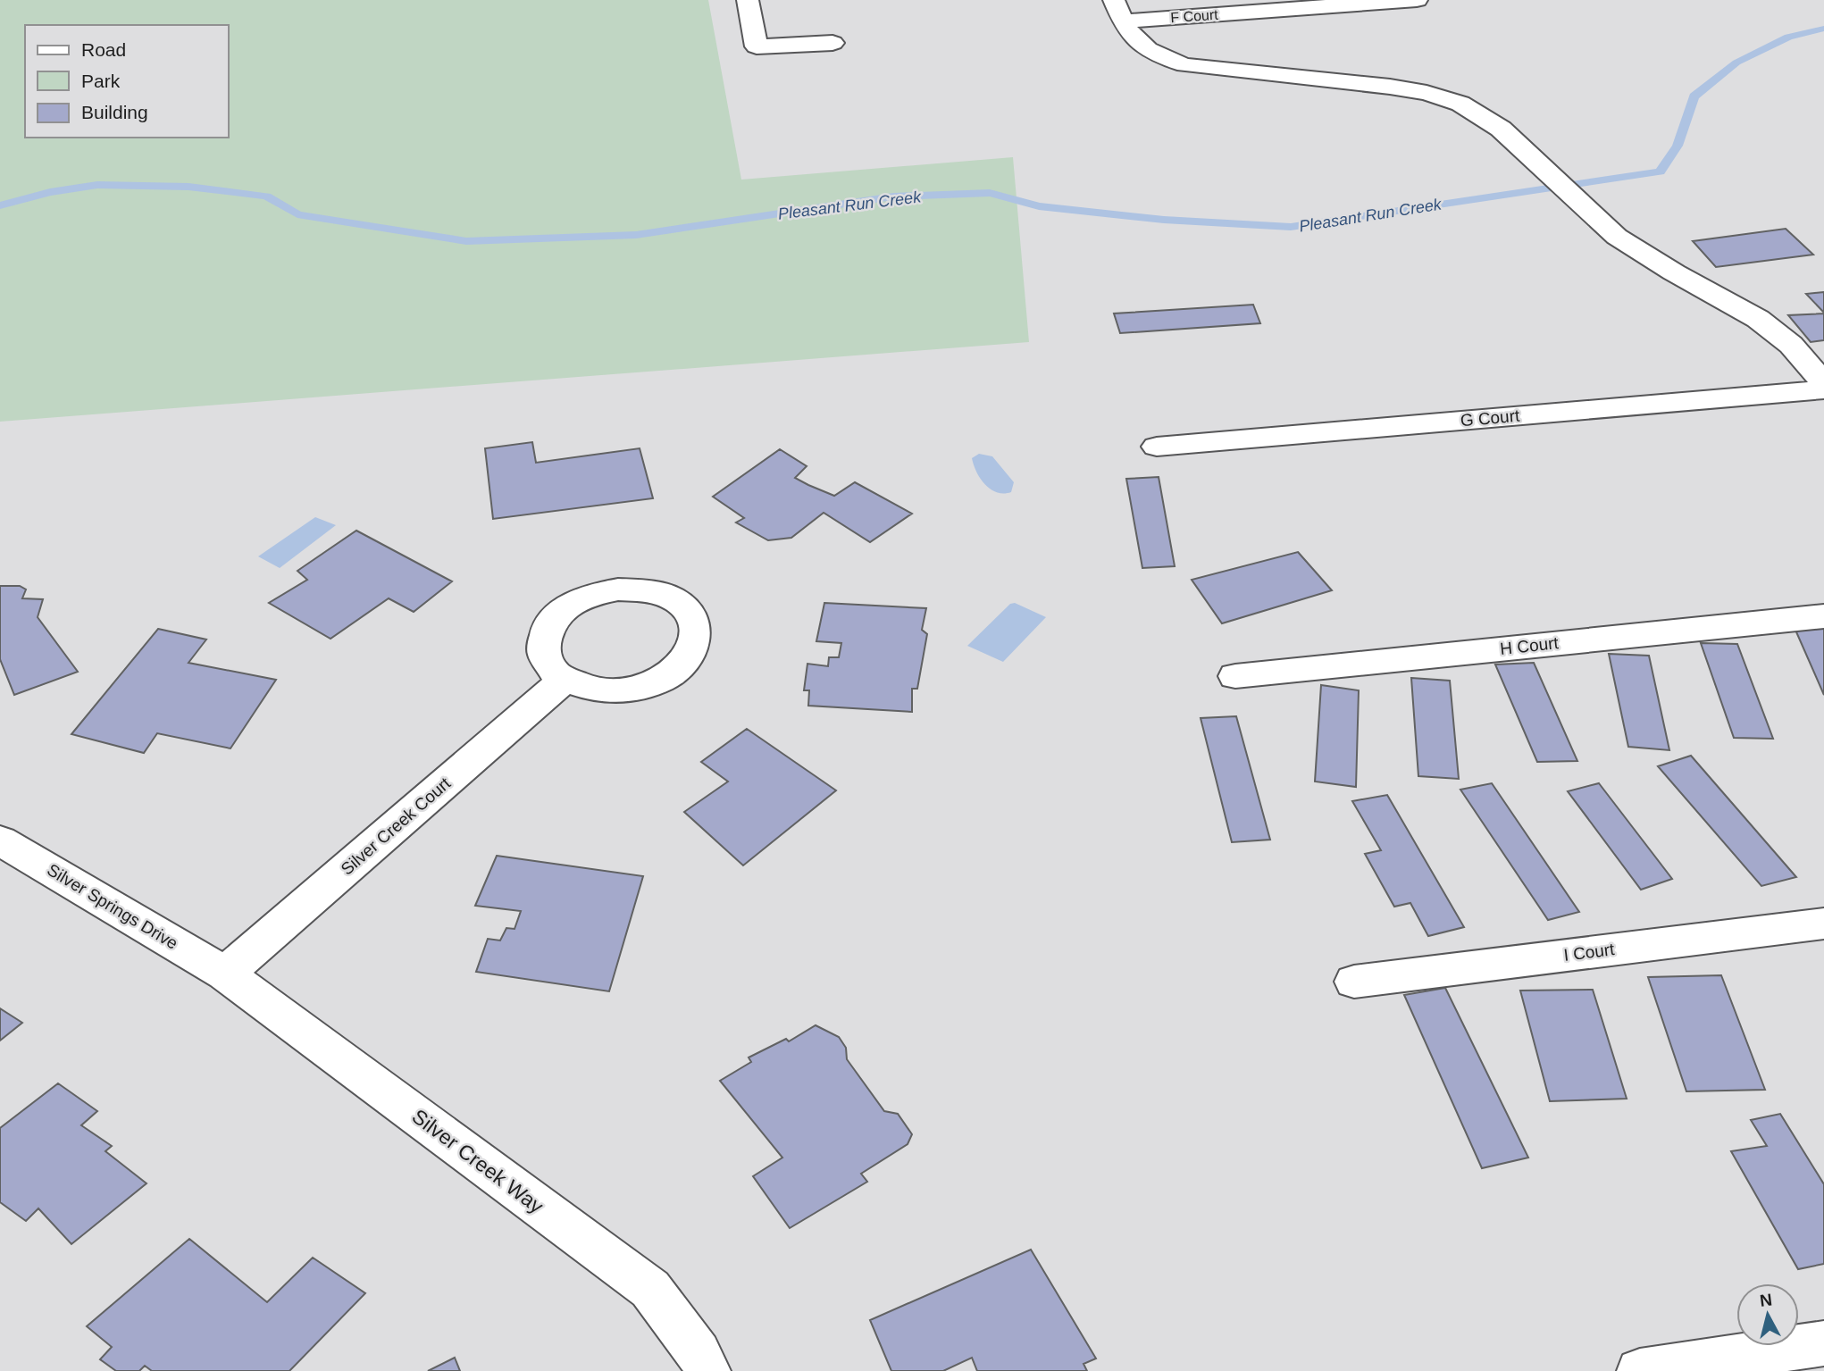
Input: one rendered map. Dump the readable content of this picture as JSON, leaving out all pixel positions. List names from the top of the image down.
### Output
{
  "streets": {
    "street": [
      "F Court",
      "G Court",
      "H Court",
      "Silver Creek Court",
      "Silver Springs Drive",
      "I Court",
      "Silver Creek Way"
    ]
  },
  "crossings": [
    ["Silver Creek Court", "Silver Springs Drive"],
    ["Silver Creek Court", "Silver Creek Way"],
    ["Silver Springs Drive", "Silver Creek Way"]
  ],
  "water": ["Pleasant Run Creek"],
  "legend": ["Road", "Park", "Building"],
  "north": "top"
}
